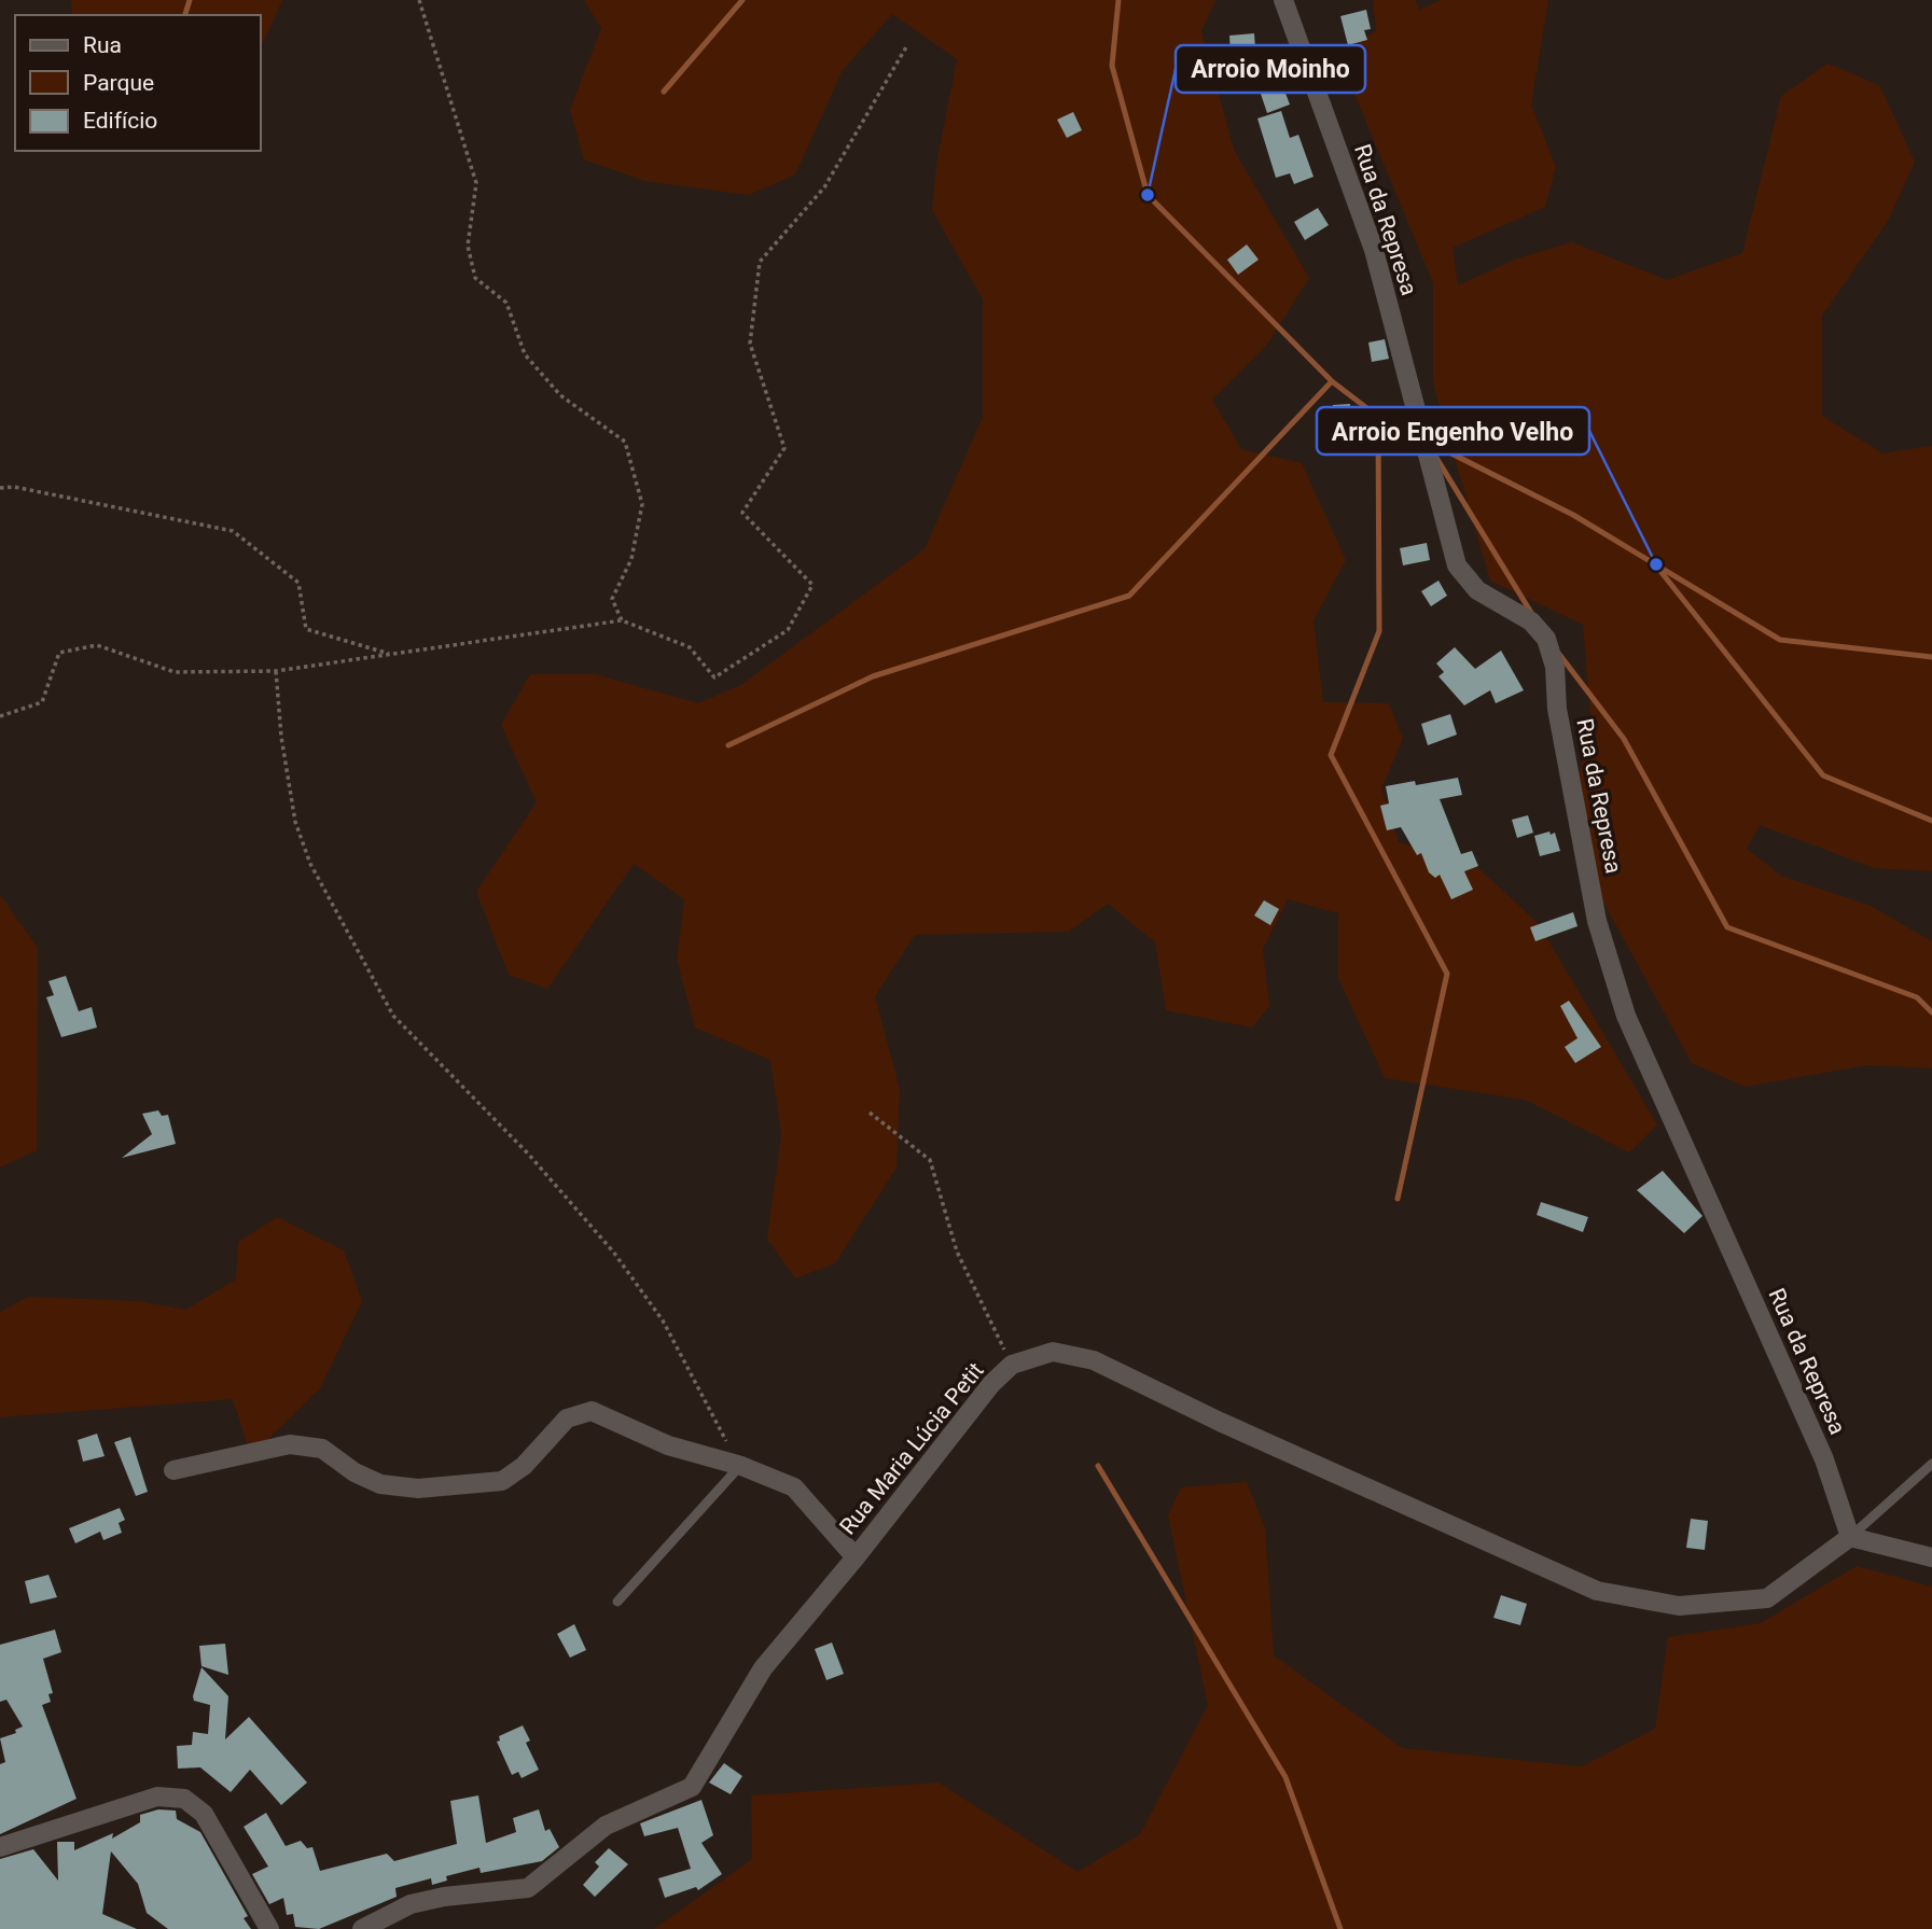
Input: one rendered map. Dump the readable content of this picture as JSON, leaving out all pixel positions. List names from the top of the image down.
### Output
{
  "streets": {
    "street": ["Rua da Represa", "Rua Maria Lúcia Petit"]
  },
  "crossings": [
    ["Rua da Represa", "Rua Maria Lúcia Petit"]
  ],
  "places": ["Arroio Moinho", "Arroio Engenho Velho"],
  "legend": ["Rua", "Parque", "Edifício"]
}
